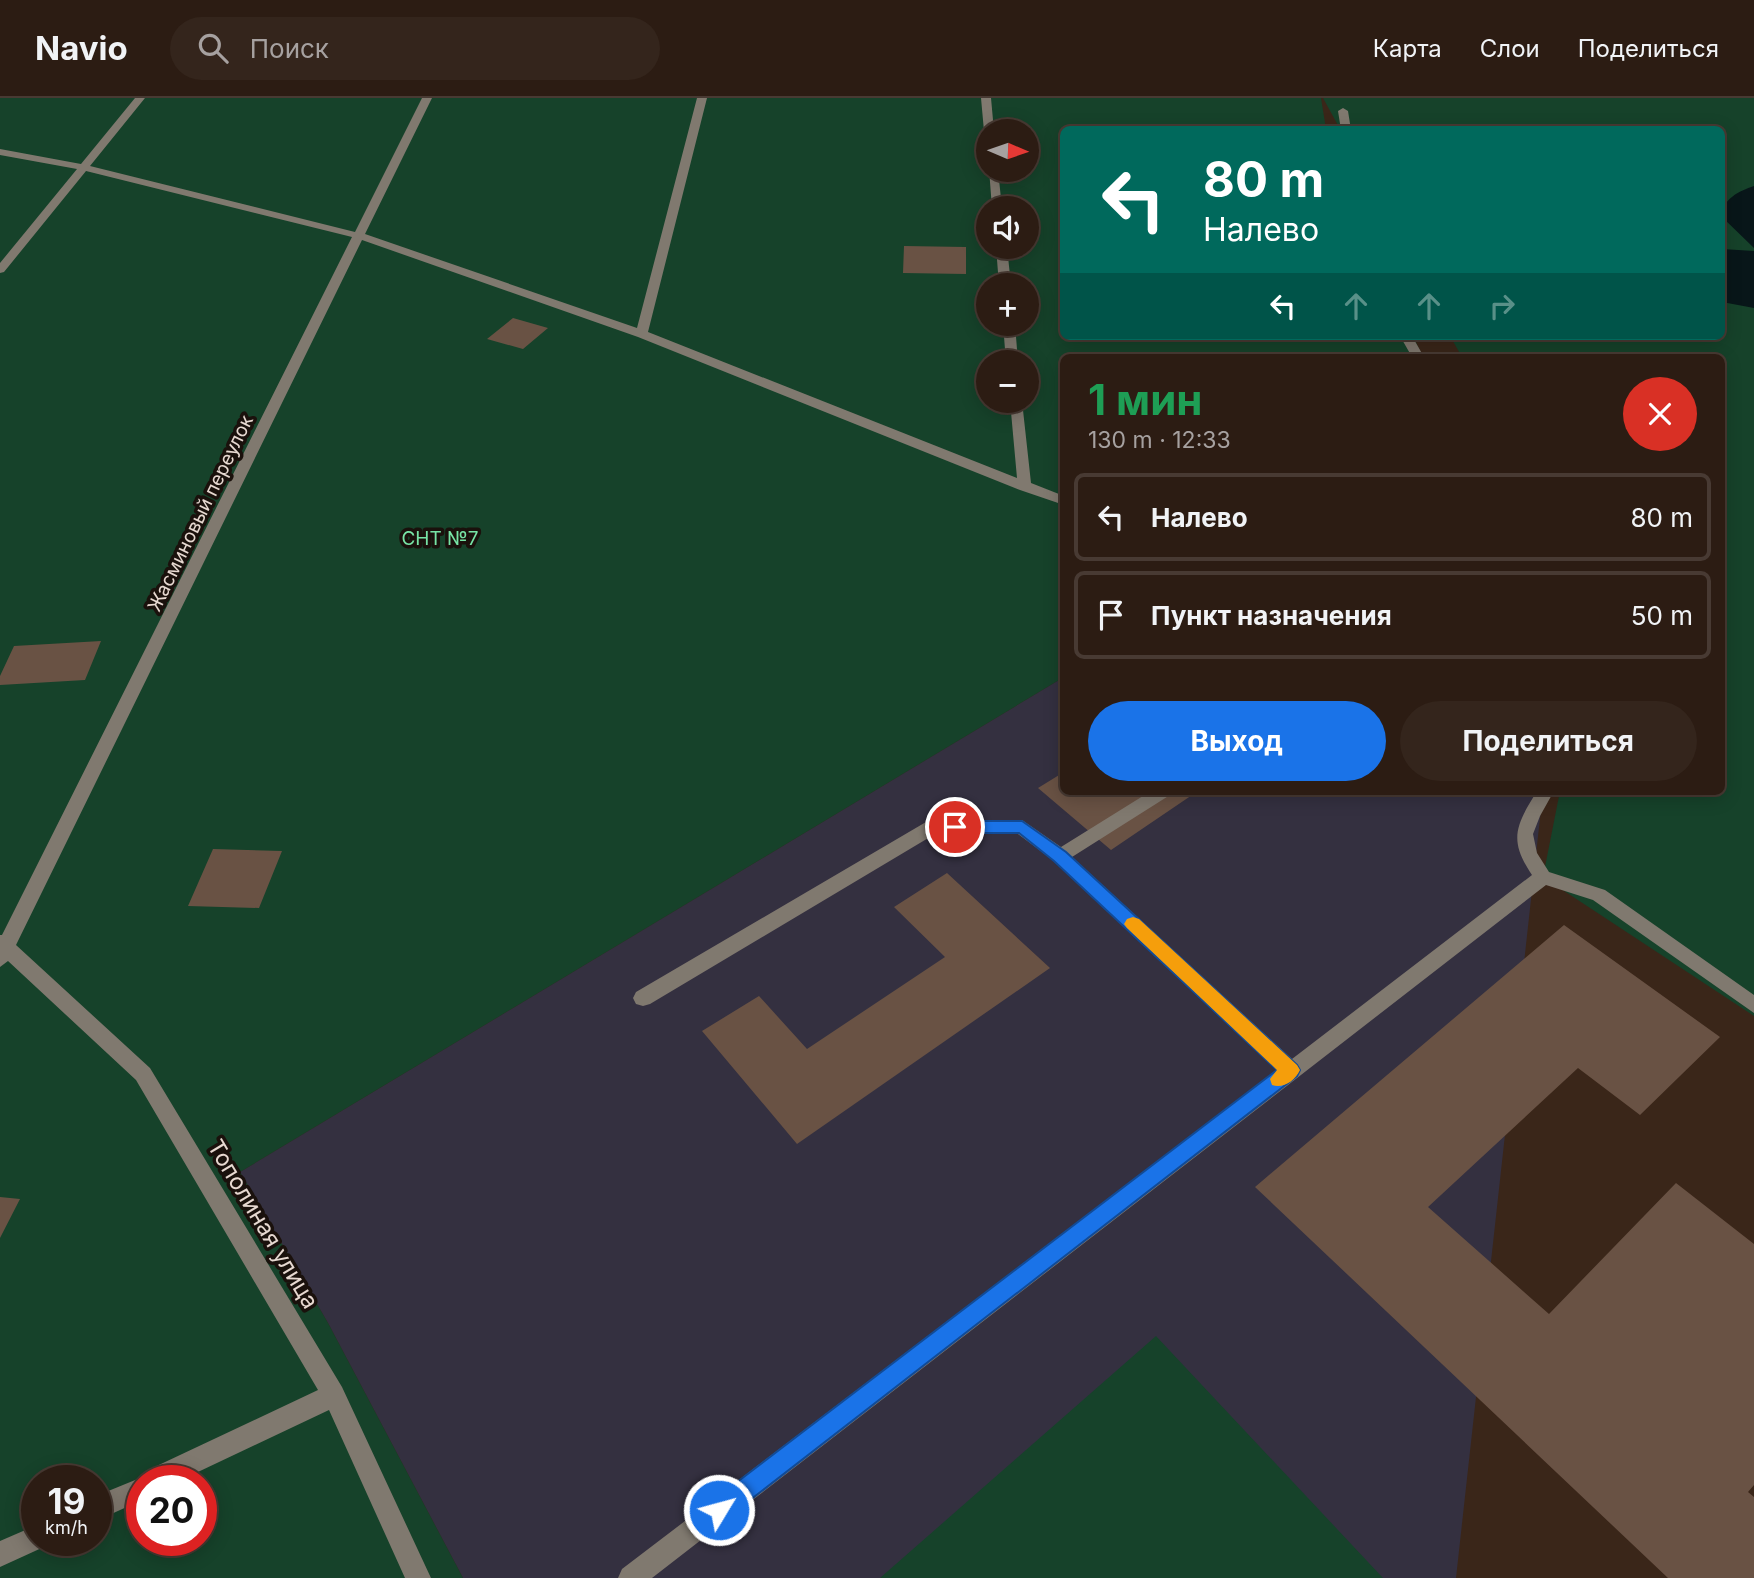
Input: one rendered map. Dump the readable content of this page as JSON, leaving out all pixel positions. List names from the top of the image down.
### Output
{
  "streets": {
    "street": ["Жасминовый переулок", "Тополиная улица"]
  },
  "crossings": [
    ["Жасминовый переулок", "Тополиная улица"]
  ],
  "parks": ["СНТ №7"],
  "north": "right",
  "page": {
    "header": "Navio",
    "search": "Поиск",
    "nav": ["Карта", "Слои", "Поделиться"],
    "map_buttons": ["+", "−"],
    "turn": ["80 m", "Налево"],
    "heading": ["1 мин", "130 m · 12:33"],
    "list": [
      {
        "name": "Налево",
        "value": "80 m"
      },
      {
        "name": "Пункт назначения",
        "value": "50 m"
      }
    ],
    "buttons": ["Выход", "Поделиться"],
    "speed": "19 km/h",
    "limit": "20"
  }
}
